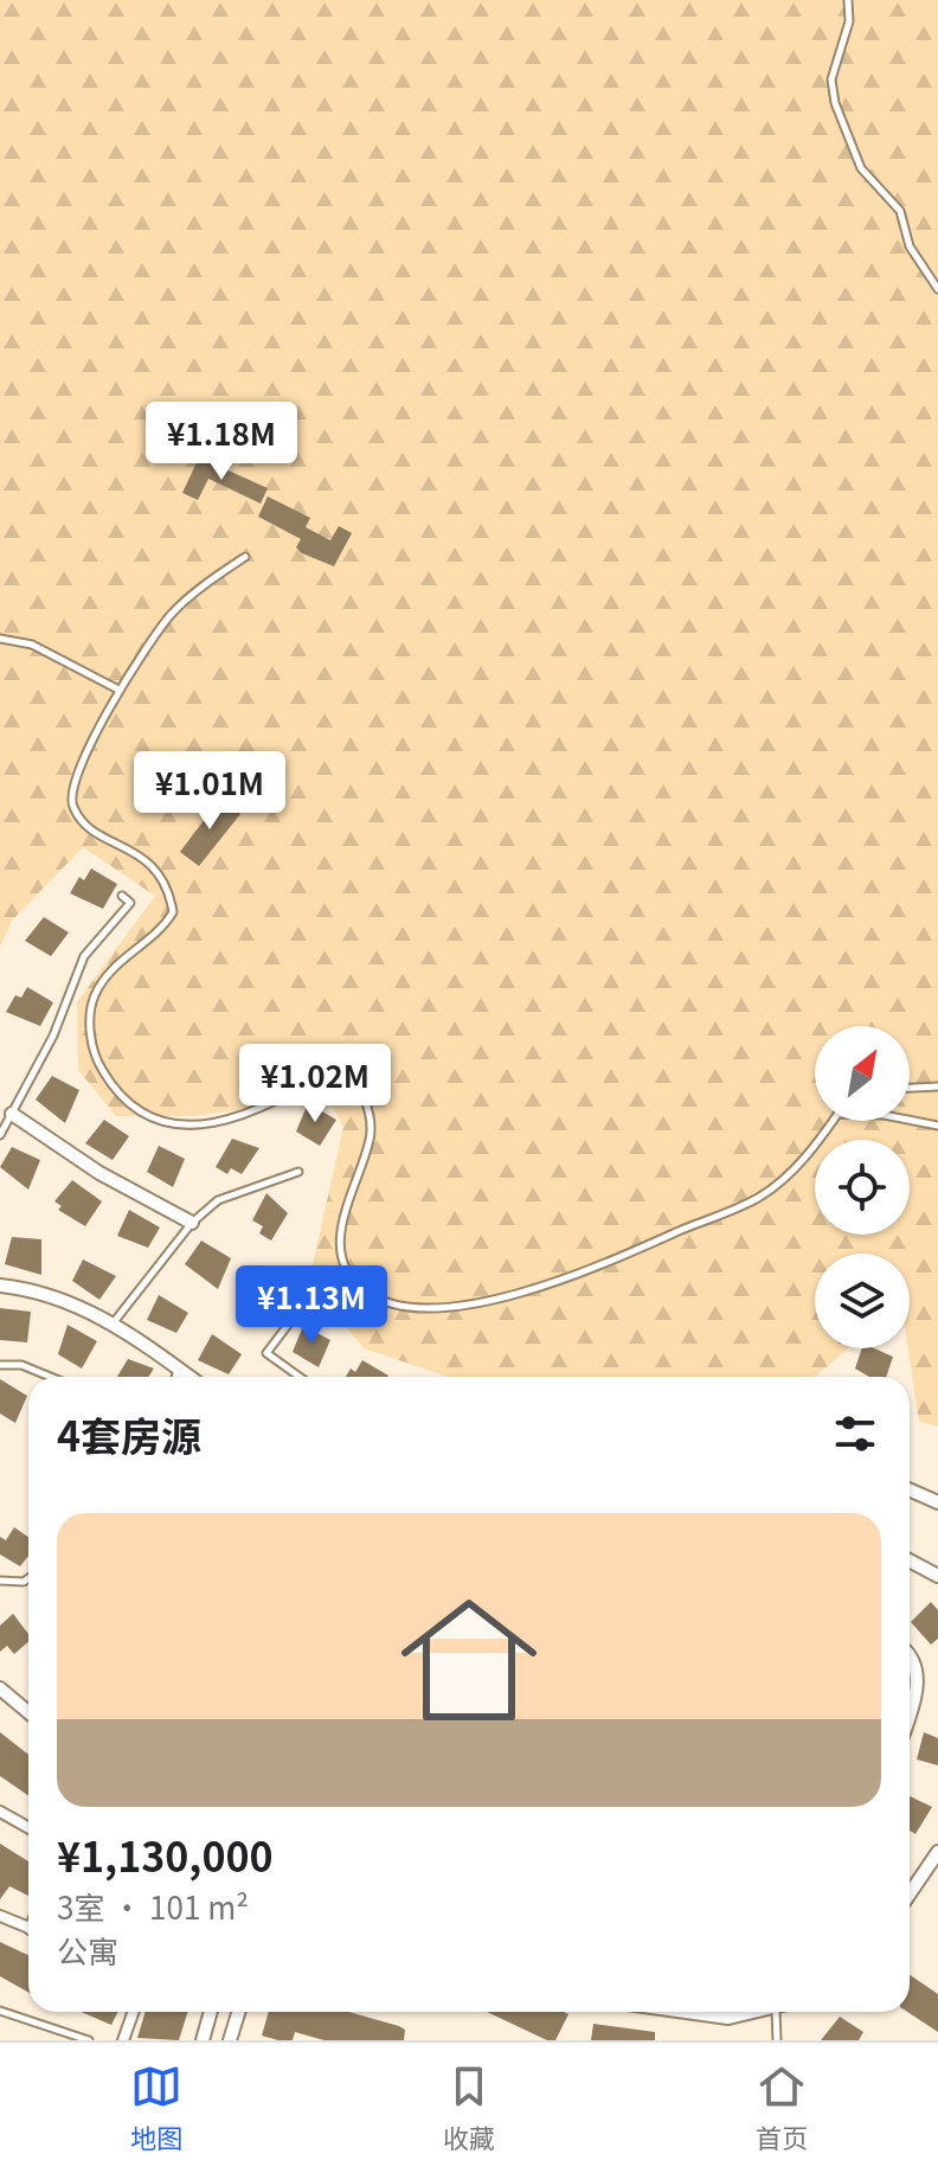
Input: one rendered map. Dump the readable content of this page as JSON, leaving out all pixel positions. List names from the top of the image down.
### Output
{
  "north": "top right",
  "page": {
    "price": [
      "¥1.18M",
      "¥1.01M",
      "¥1.02M",
      "¥1.13M"
    ],
    "heading": "4套房源",
    "list": [
      {
        "name": "¥1,130,000",
        "note": "3室 · 101 m² · 公寓"
      }
    ],
    "tabs": ["地图", "收藏", "首页"]
  }
}
